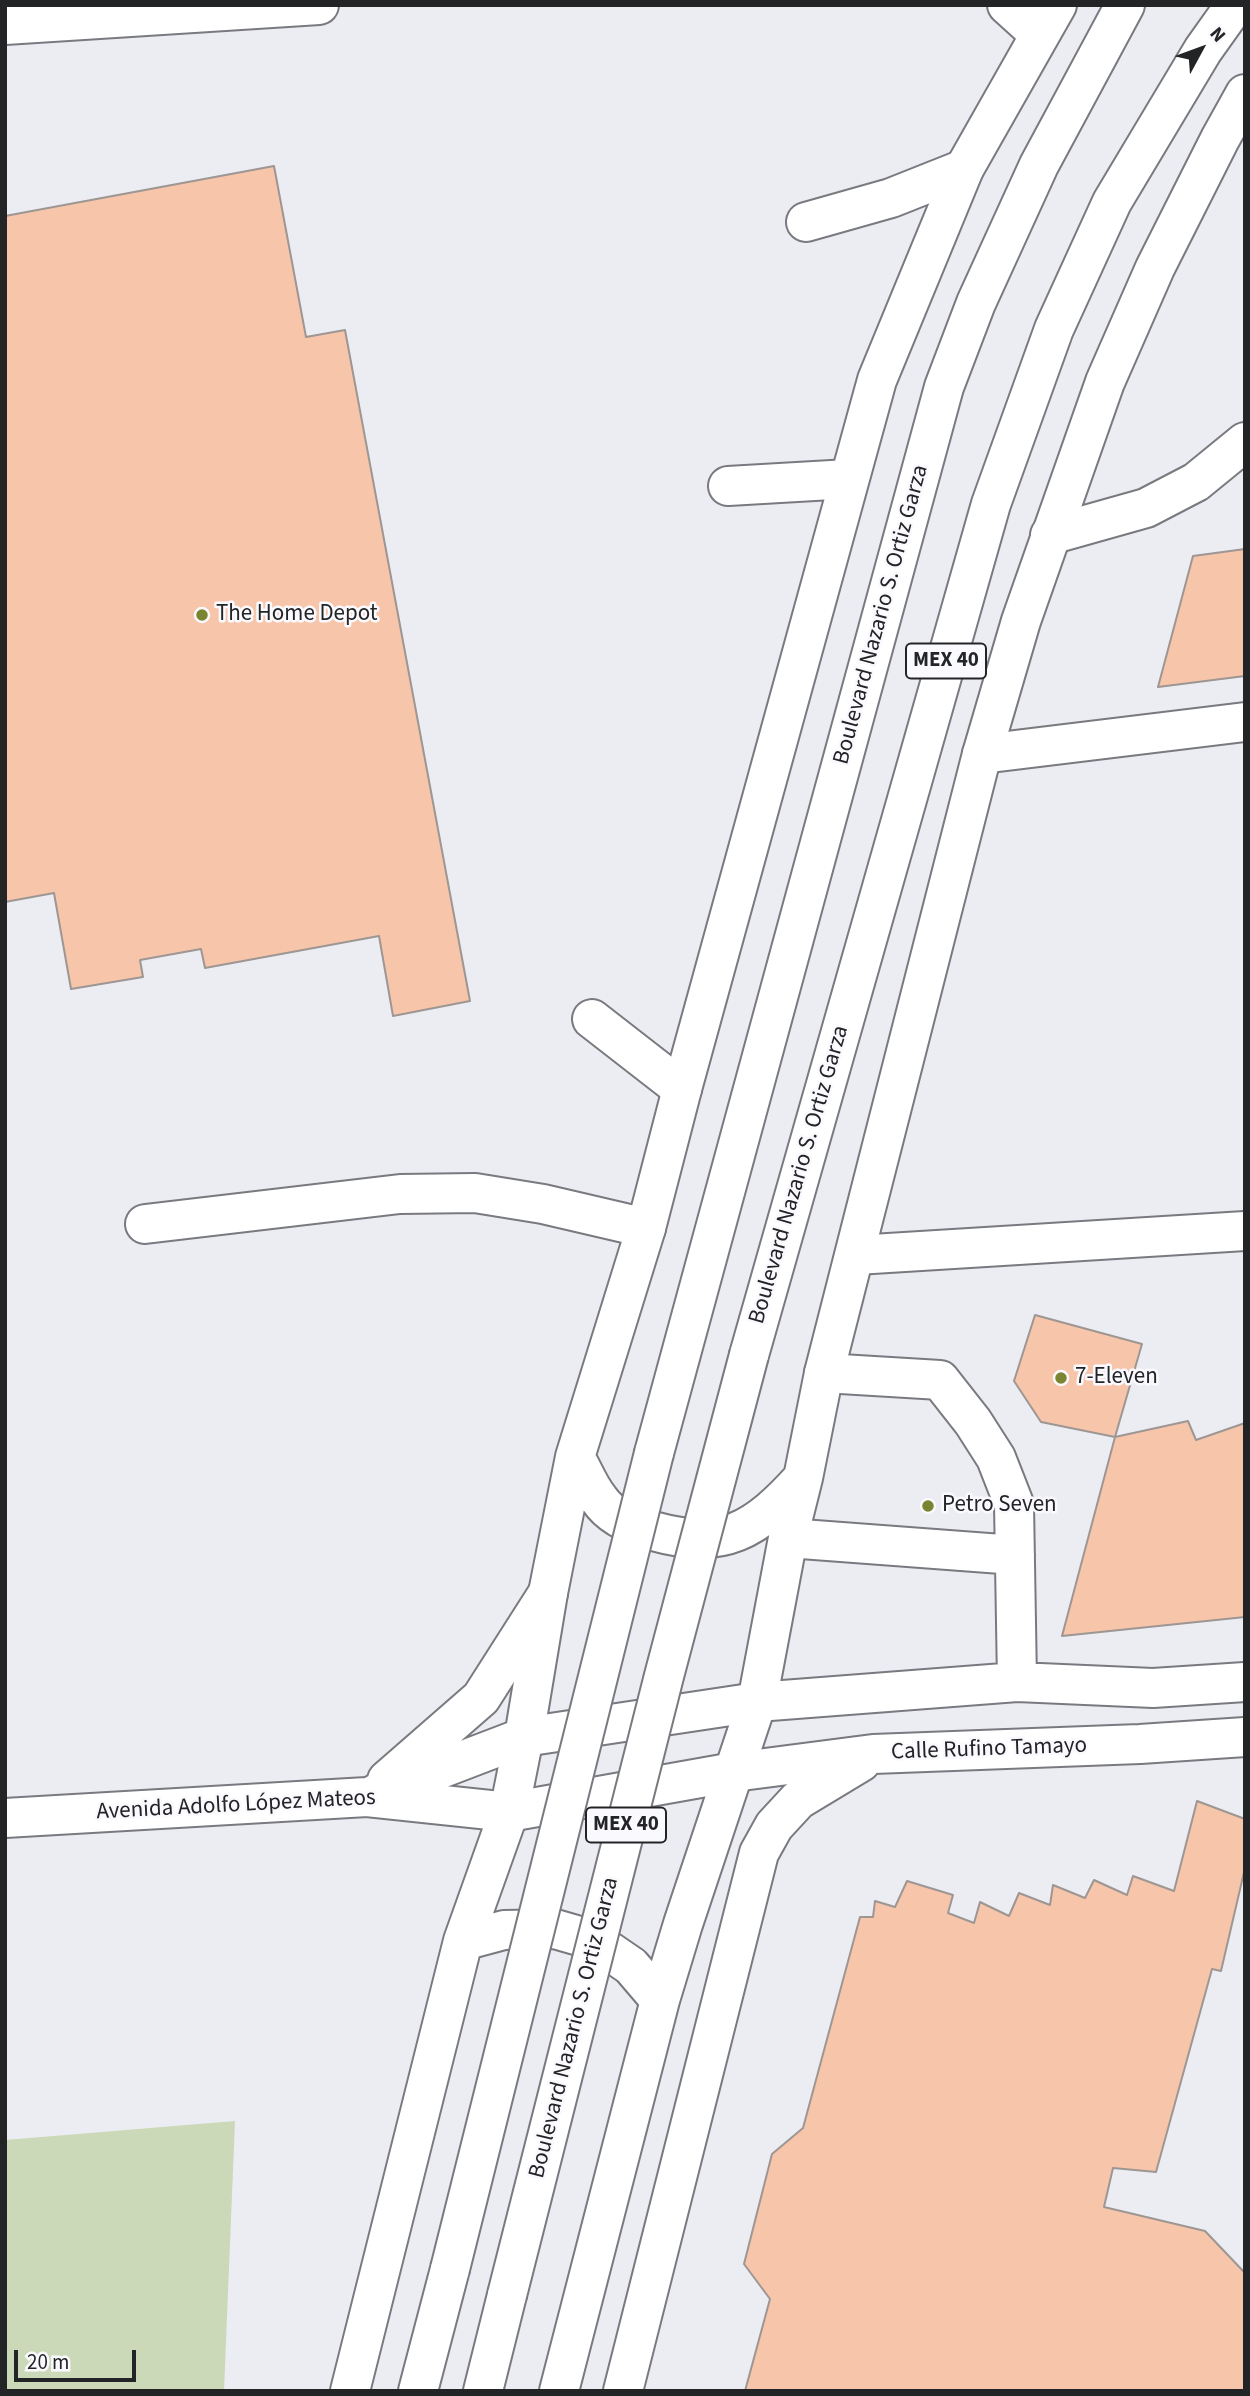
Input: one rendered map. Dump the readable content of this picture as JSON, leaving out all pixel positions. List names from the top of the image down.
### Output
{
  "streets": {
    "main road": [
      "Boulevard Nazario S. Ortiz Garza",
      "MEX 40",
      "Calle Rufino Tamayo",
      "Avenida Adolfo López Mateos"
    ]
  },
  "crossings": [
    ["Calle Rufino Tamayo", "Avenida Adolfo López Mateos"]
  ],
  "places": ["The Home Depot", "7-Eleven", "Petro Seven"],
  "scale_bar": "20 m",
  "north": "top right"
}
